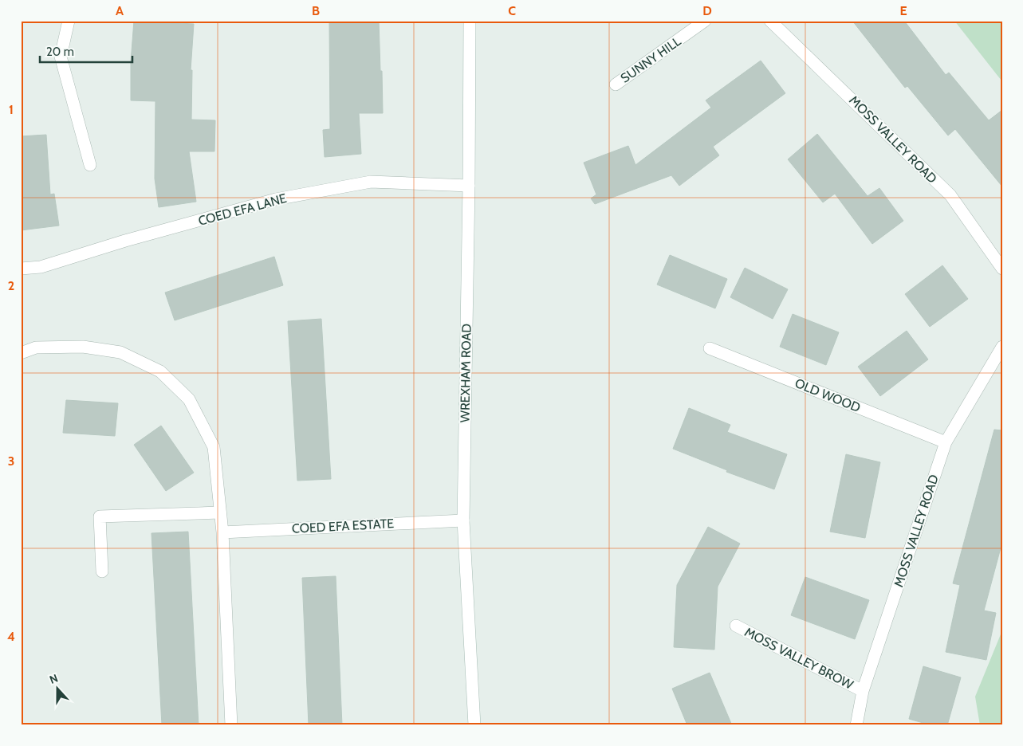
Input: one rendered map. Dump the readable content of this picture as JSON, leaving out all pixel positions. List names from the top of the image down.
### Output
{
  "streets": {
    "street": [
      "SUNNY HILL",
      "MOSS VALLEY ROAD",
      "COED EFA LANE",
      "WREXHAM ROAD",
      "OLD WOOD",
      "COED EFA ESTATE",
      "MOSS VALLEY BROW"
    ]
  },
  "crossings": [
    ["MOSS VALLEY ROAD", "OLD WOOD"],
    ["MOSS VALLEY ROAD", "MOSS VALLEY BROW"],
    ["COED EFA LANE", "WREXHAM ROAD"],
    ["WREXHAM ROAD", "COED EFA ESTATE"]
  ],
  "scale_bar": "20 m",
  "north": "top",
  "grid": {
    "columns": [
      "A",
      "B",
      "C",
      "D",
      "E"
    ],
    "rows": [
      "1",
      "2",
      "3",
      "4"
    ]
  }
}
